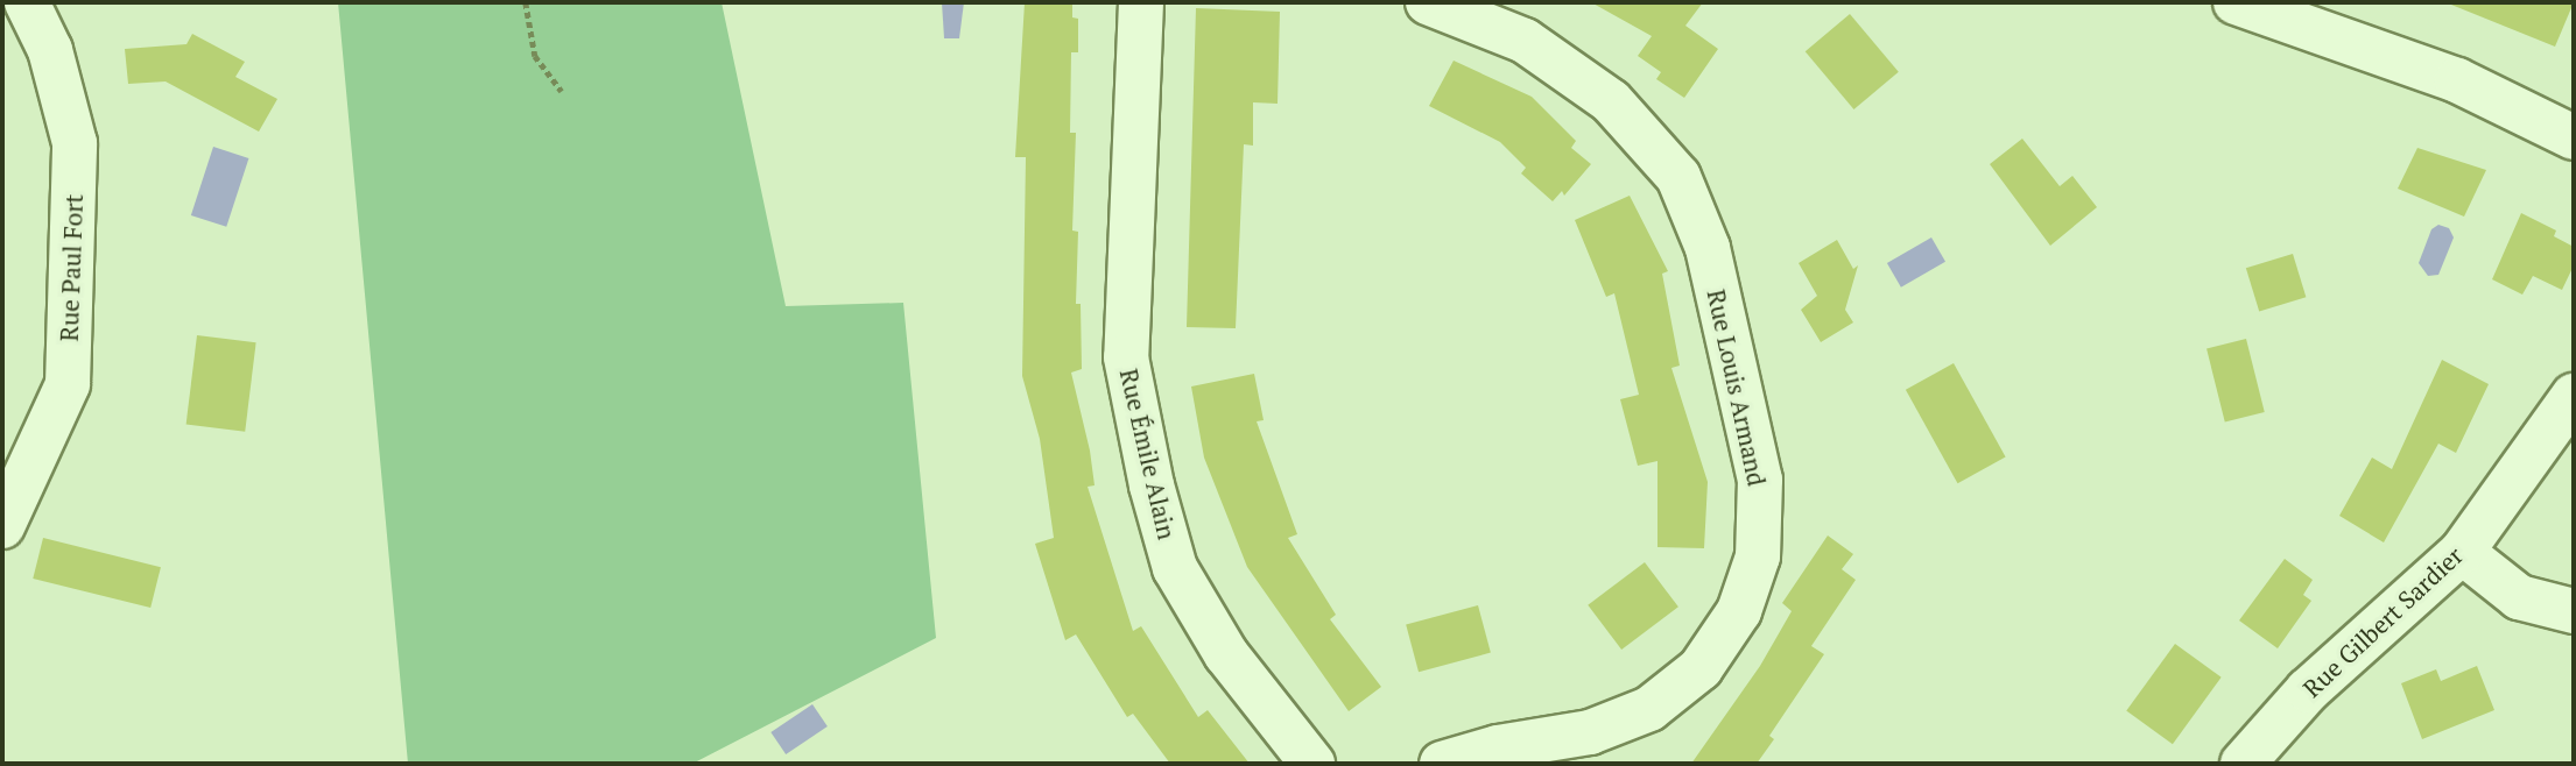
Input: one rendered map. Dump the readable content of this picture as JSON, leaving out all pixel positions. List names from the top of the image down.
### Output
{
  "streets": {
    "street": [
      "Rue Paul Fort",
      "Rue Louis Armand",
      "Rue Émile Alain",
      "Rue Gilbert Sardier"
    ]
  }
}
